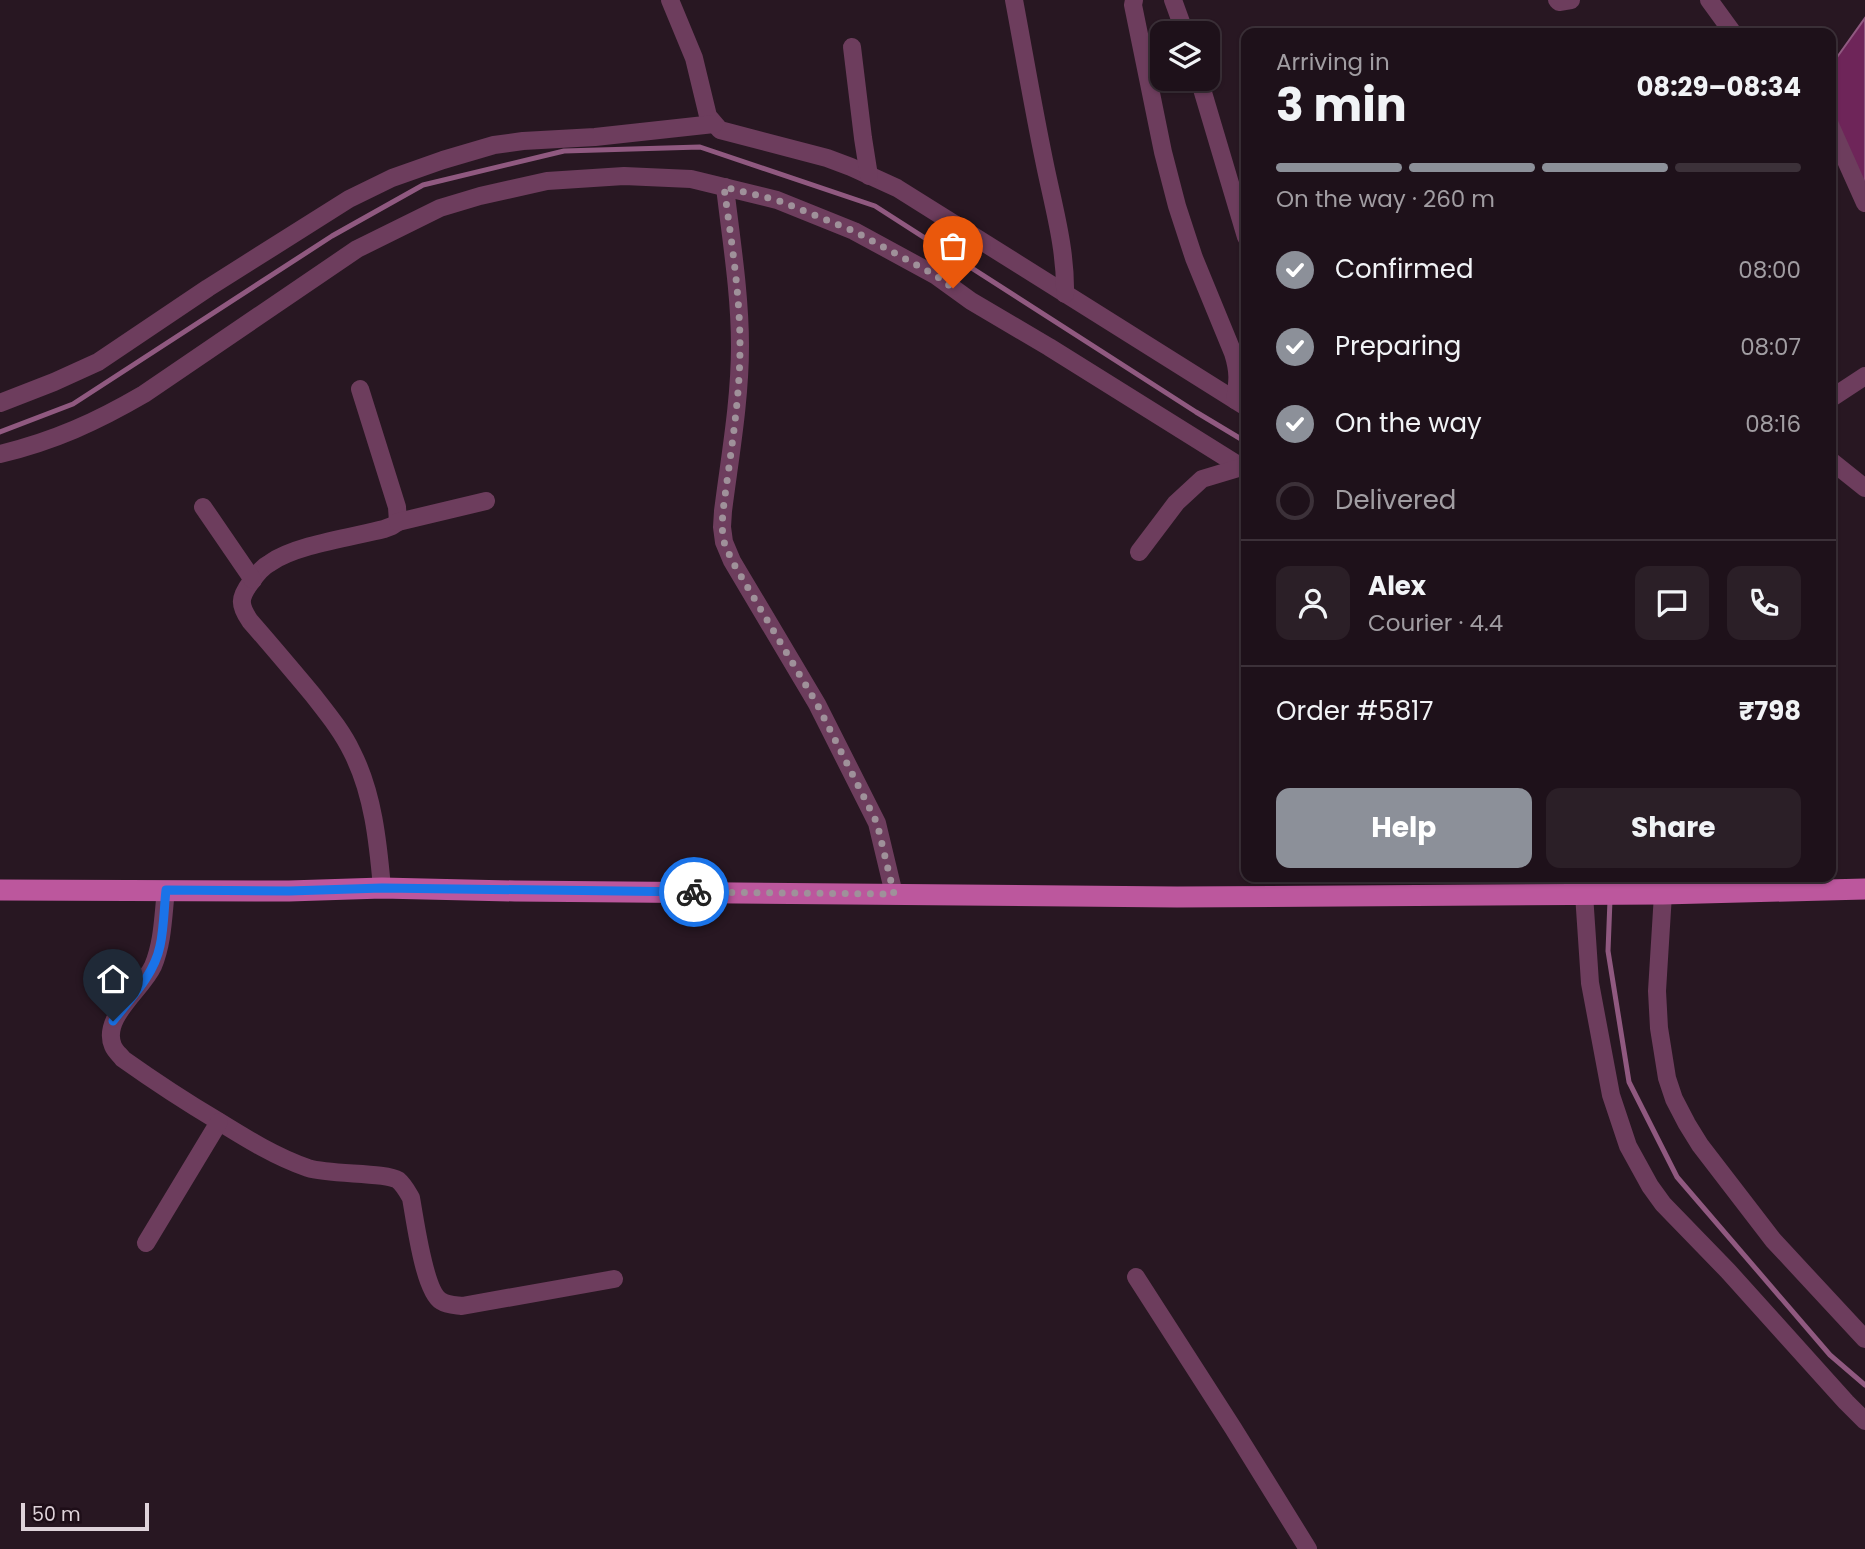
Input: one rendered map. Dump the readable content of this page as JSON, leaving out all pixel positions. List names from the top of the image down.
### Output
{
  "scale_bar": "50 m",
  "page": {
    "heading": ["3 min", "Arriving in", "08:29–08:34"],
    "panel": [
      "Alex",
      "Courier · 4.4",
      "Order #5817",
      "₹798"
    ],
    "bar": "On the way · 260 m",
    "list": [
      ["Confirmed", "08:00"],
      ["Preparing", "08:07"],
      ["On the way", "08:16"],
      "Delivered"
    ],
    "buttons": ["Help", "Share"],
    "scale": "50 m"
  }
}
